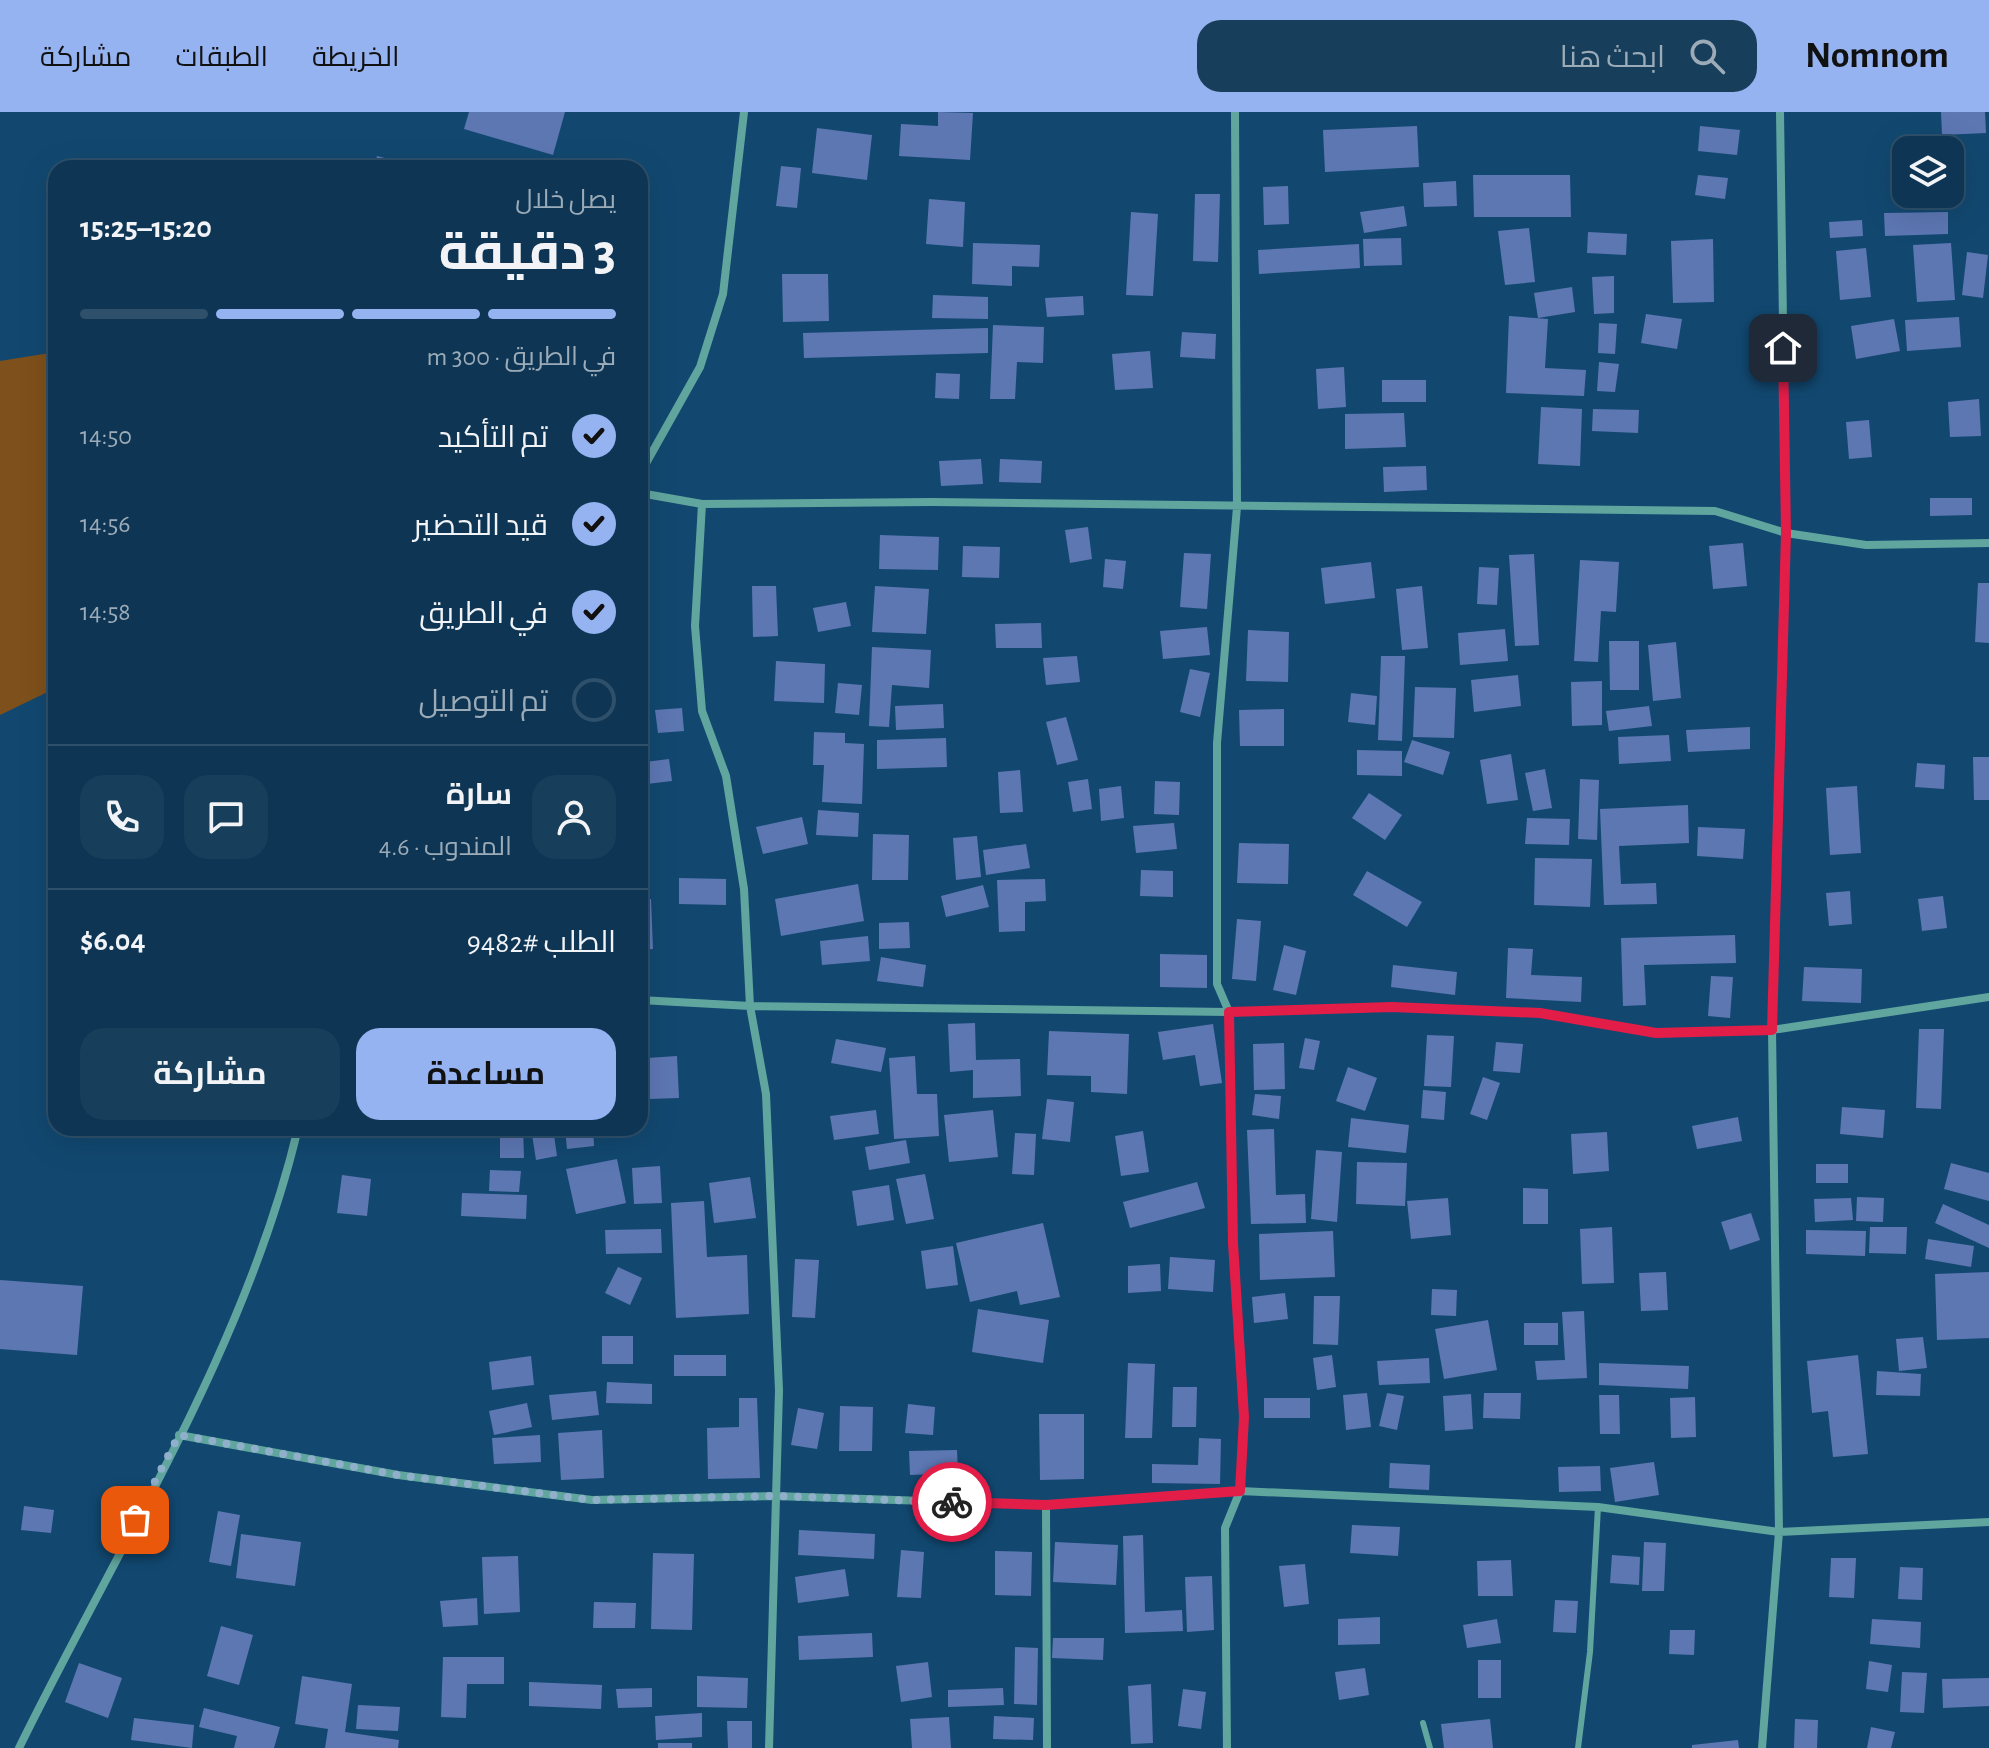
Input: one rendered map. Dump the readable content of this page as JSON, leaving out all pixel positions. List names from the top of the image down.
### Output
{
  "page": {
    "header": "Nomnom",
    "search": "ابحث هنا",
    "nav": ["الخريطة", "الطبقات", "مشاركة"],
    "heading": ["3 دقيقة", "يصل خلال", "15:20–15:25"],
    "panel": [
      "سارة",
      "المندوب · 4.6",
      "الطلب #9482",
      "$6.04"
    ],
    "bar": "في الطريق · 300 m",
    "list": [
      ["تم التأكيد", "14:50"],
      ["قيد التحضير", "14:56"],
      ["في الطريق", "14:58"],
      "تم التوصيل"
    ],
    "buttons": ["مساعدة", "مشاركة"]
  }
}
